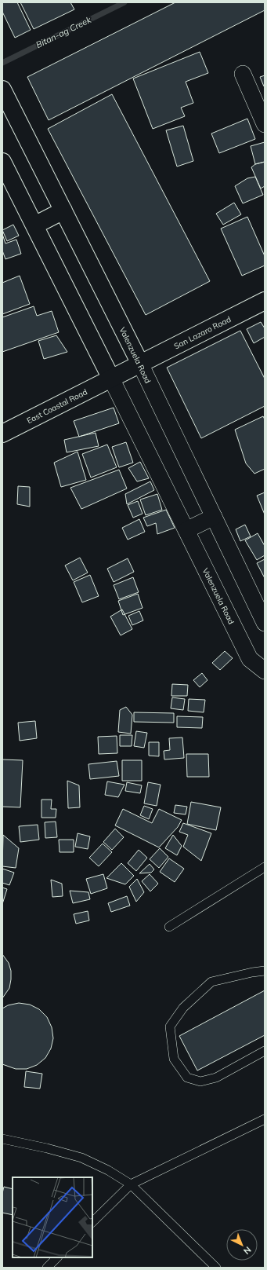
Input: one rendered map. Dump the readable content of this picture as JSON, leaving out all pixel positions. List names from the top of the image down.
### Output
{
  "streets": {
    "street": ["San Lazaro Road", "Valenzuela Road", "East Coastal Road"]
  },
  "crossings": [
    ["San Lazaro Road", "Valenzuela Road"],
    ["San Lazaro Road", "East Coastal Road"],
    ["Valenzuela Road", "East Coastal Road"]
  ],
  "water": ["Bitan-ag Creek"],
  "north": "bottom right"
}
